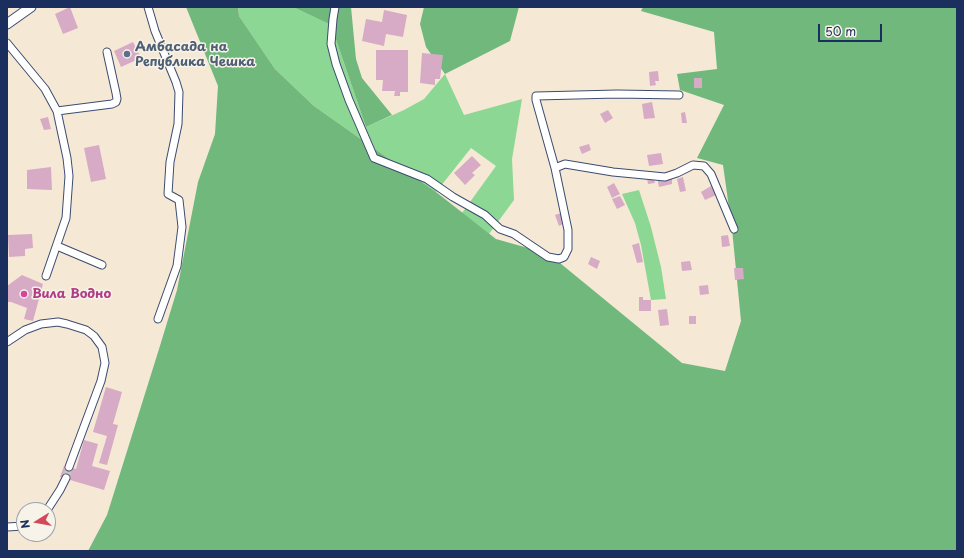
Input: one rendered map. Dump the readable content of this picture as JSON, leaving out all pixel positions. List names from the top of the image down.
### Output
{
  "places": ["Амбасада на Република Чешка", "Вила Водно"],
  "scale_bar": "50 m",
  "north": "left"
}
